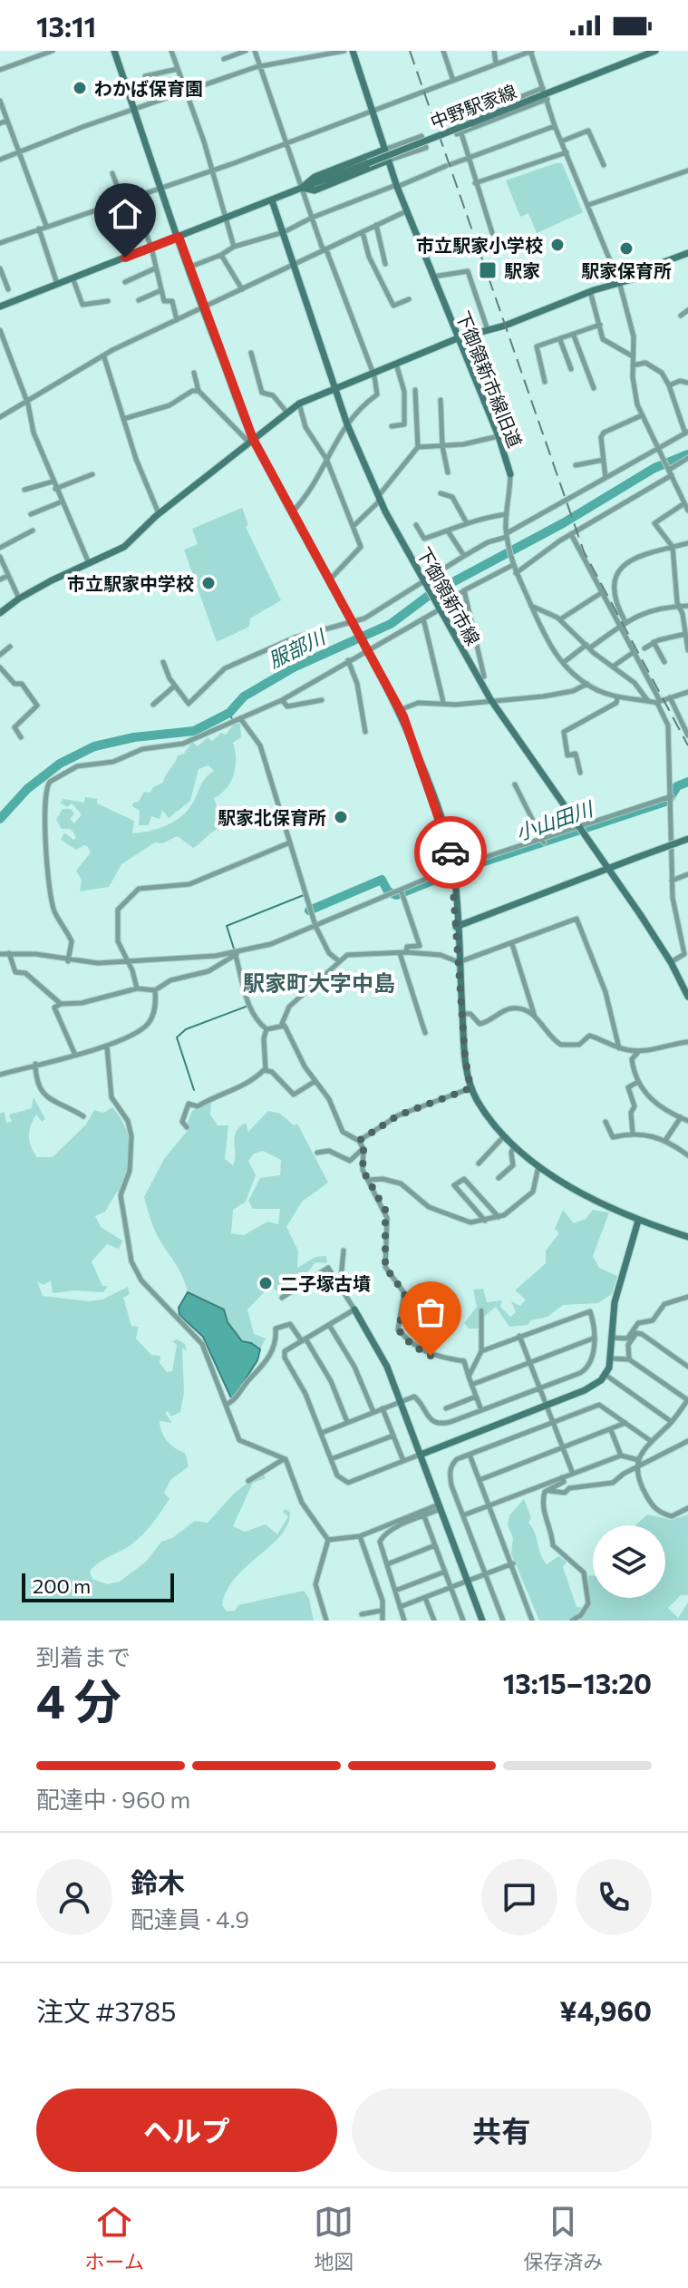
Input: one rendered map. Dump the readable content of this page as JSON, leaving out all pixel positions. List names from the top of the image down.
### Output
{
  "streets": {
    "street": ["中野駅家線", "下御領新市線旧道", "下御領新市線"]
  },
  "districts": ["駅家町大字中島"],
  "water": ["服部川", "小山田川"],
  "places": {
    "other": [
      "わかば保育園",
      "市立駅家小学校",
      "駅家保育所",
      "市立駅家中学校",
      "駅家北保育所",
      "二子塚古墳"
    ],
    "transit": ["駅家"]
  },
  "scale_bar": "200 m",
  "page": {
    "status": "13:11",
    "scale": "200 m",
    "heading": ["4 分", "到着まで", "13:15–13:20"],
    "panel": [
      "鈴木",
      "配達員 · 4.9",
      "注文 #3785",
      "¥4,960"
    ],
    "bar": "配達中 · 960 m",
    "buttons": ["ヘルプ", "共有"],
    "tabs": ["ホーム", "地図", "保存済み"]
  }
}
